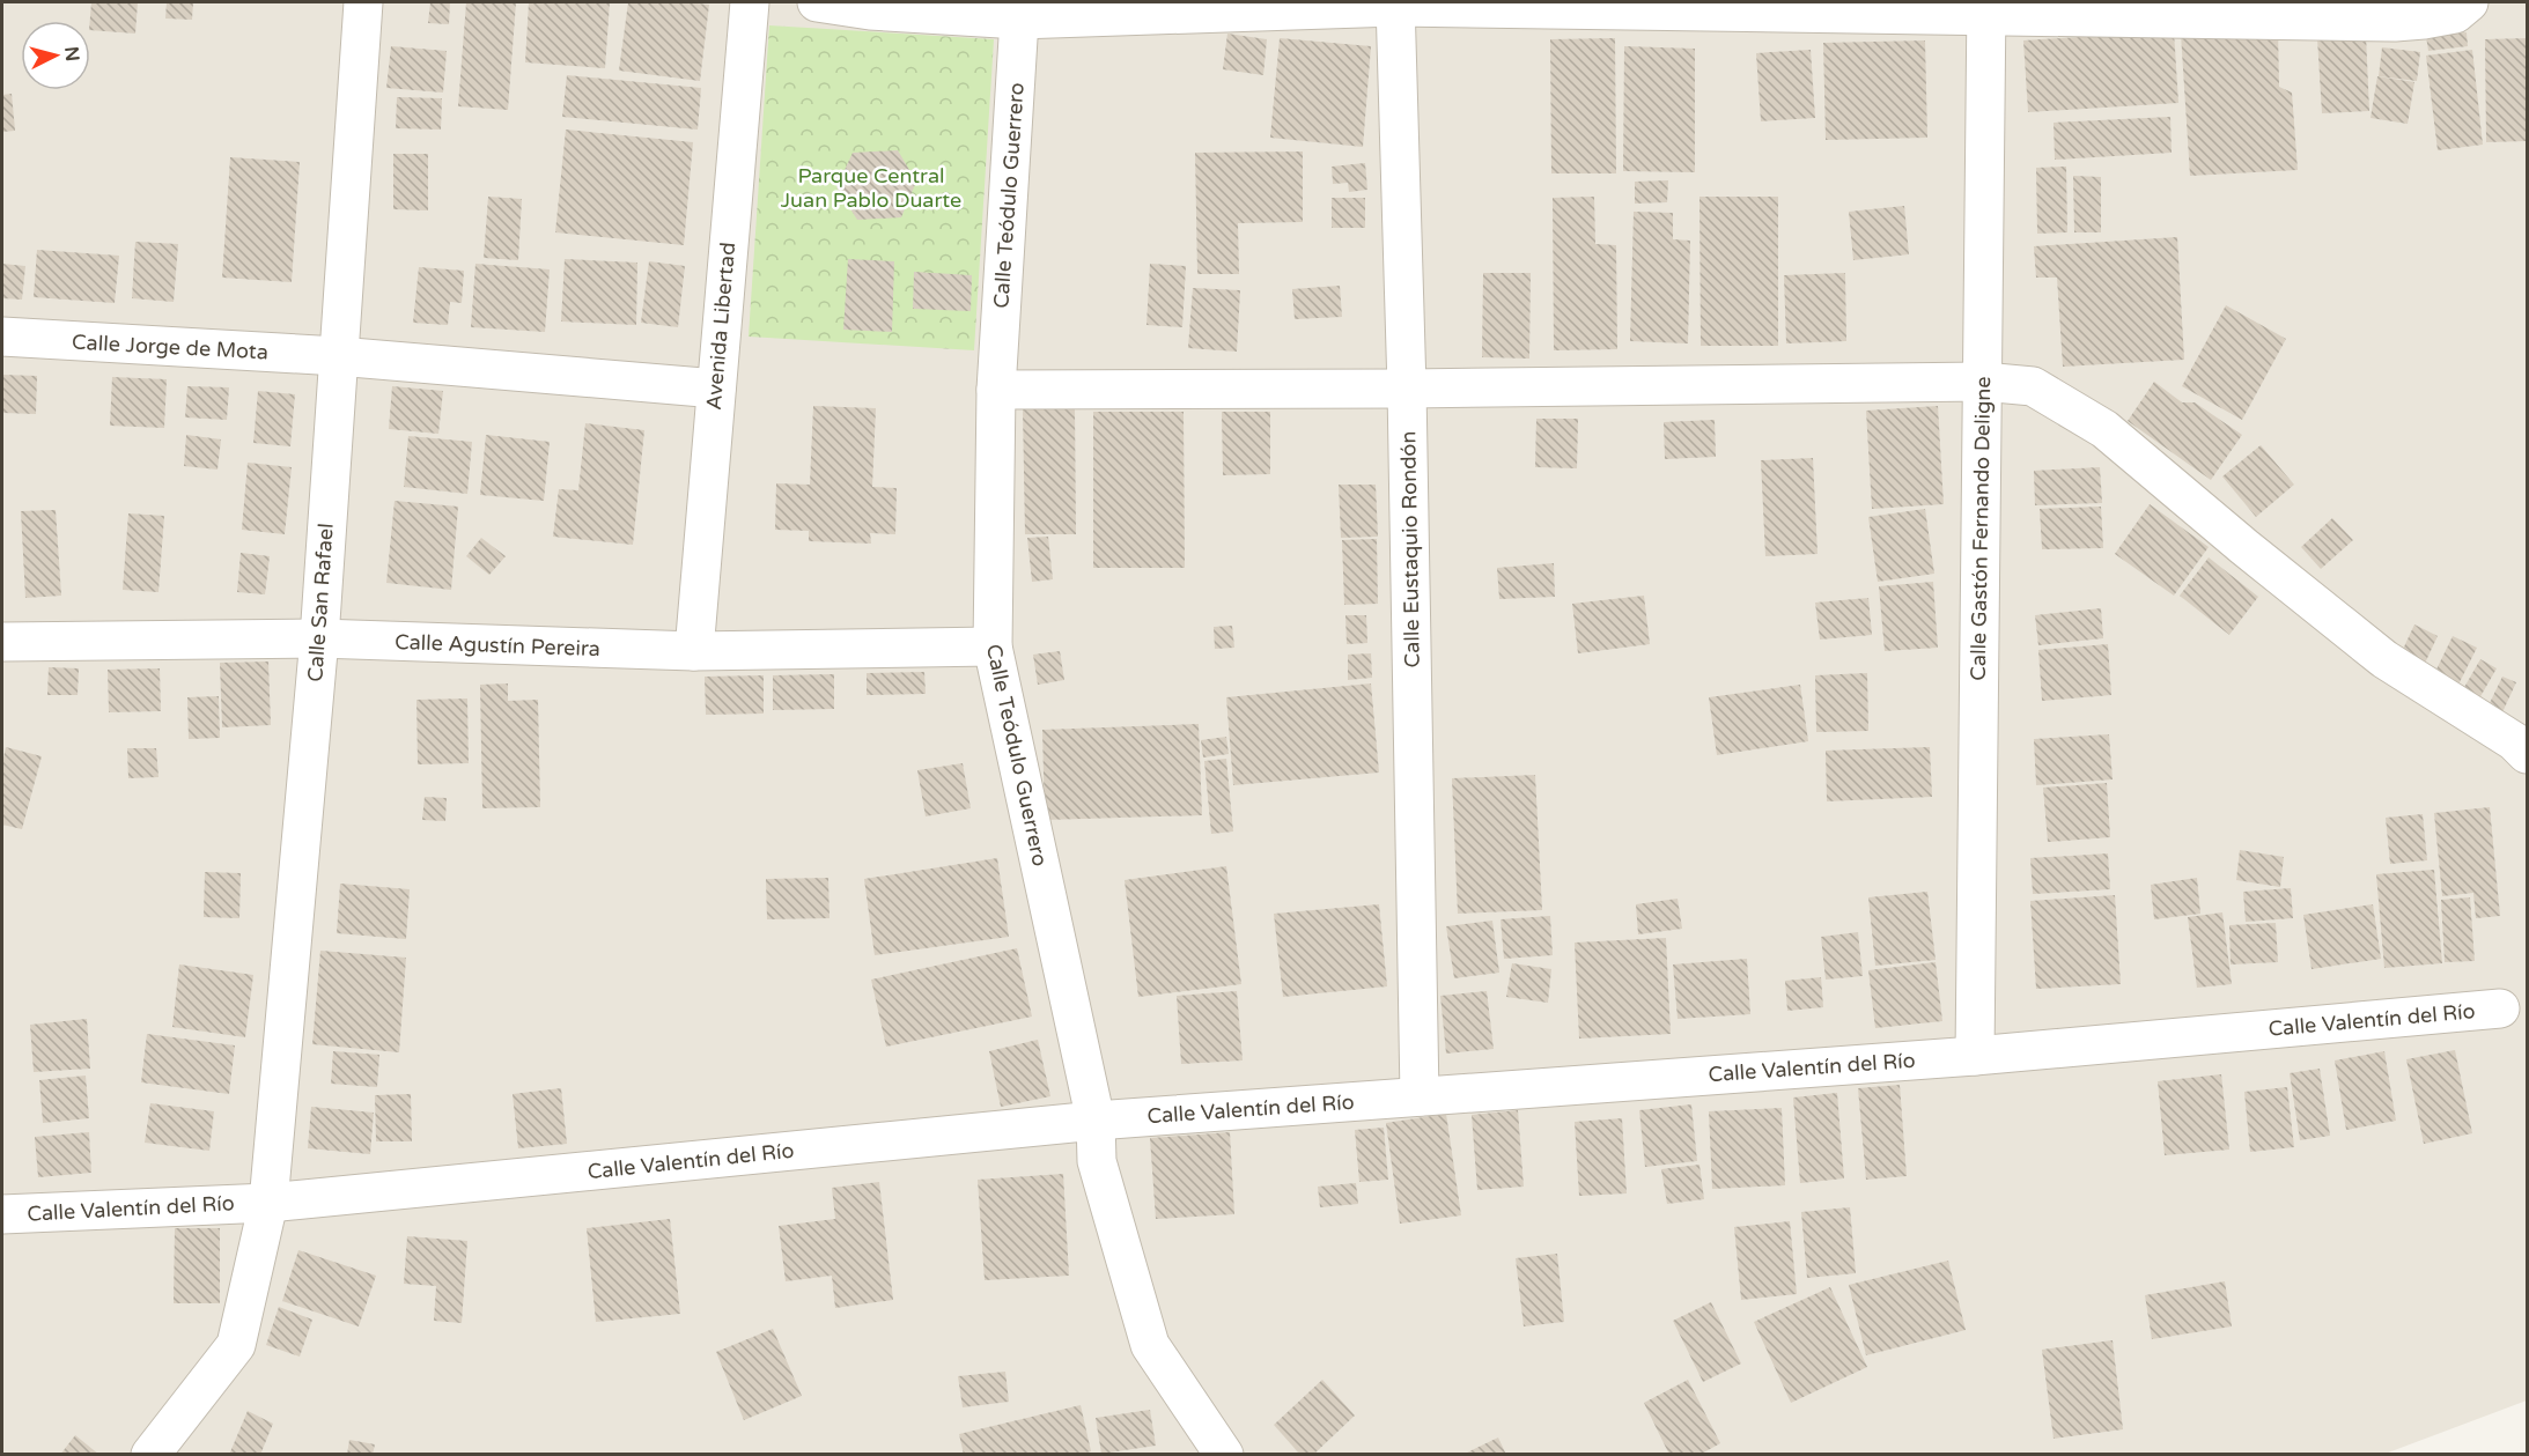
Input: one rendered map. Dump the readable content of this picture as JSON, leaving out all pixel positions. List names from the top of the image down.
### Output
{
  "streets": {
    "street": [
      "Calle Teódulo Guerrero",
      "Avenida Libertad",
      "Calle Jorge de Mota",
      "Calle Gastón Fernando Deligne",
      "Calle Eustaquio Rondón",
      "Calle San Rafael",
      "Calle Agustín Pereira",
      "Calle Valentín del Río"
    ]
  },
  "crossings": [
    ["Calle Teódulo Guerrero", "Calle Agustín Pereira"],
    ["Calle Teódulo Guerrero", "Calle Valentín del Río"],
    ["Avenida Libertad", "Calle Jorge de Mota"],
    ["Avenida Libertad", "Calle Agustín Pereira"],
    ["Calle Jorge de Mota", "Calle San Rafael"],
    ["Calle Gastón Fernando Deligne", "Calle Valentín del Río"],
    ["Calle Eustaquio Rondón", "Calle Valentín del Río"],
    ["Calle San Rafael", "Calle Agustín Pereira"],
    ["Calle San Rafael", "Calle Valentín del Río"]
  ],
  "parks": ["Parque Central Juan Pablo Duarte"],
  "north": "right"
}
